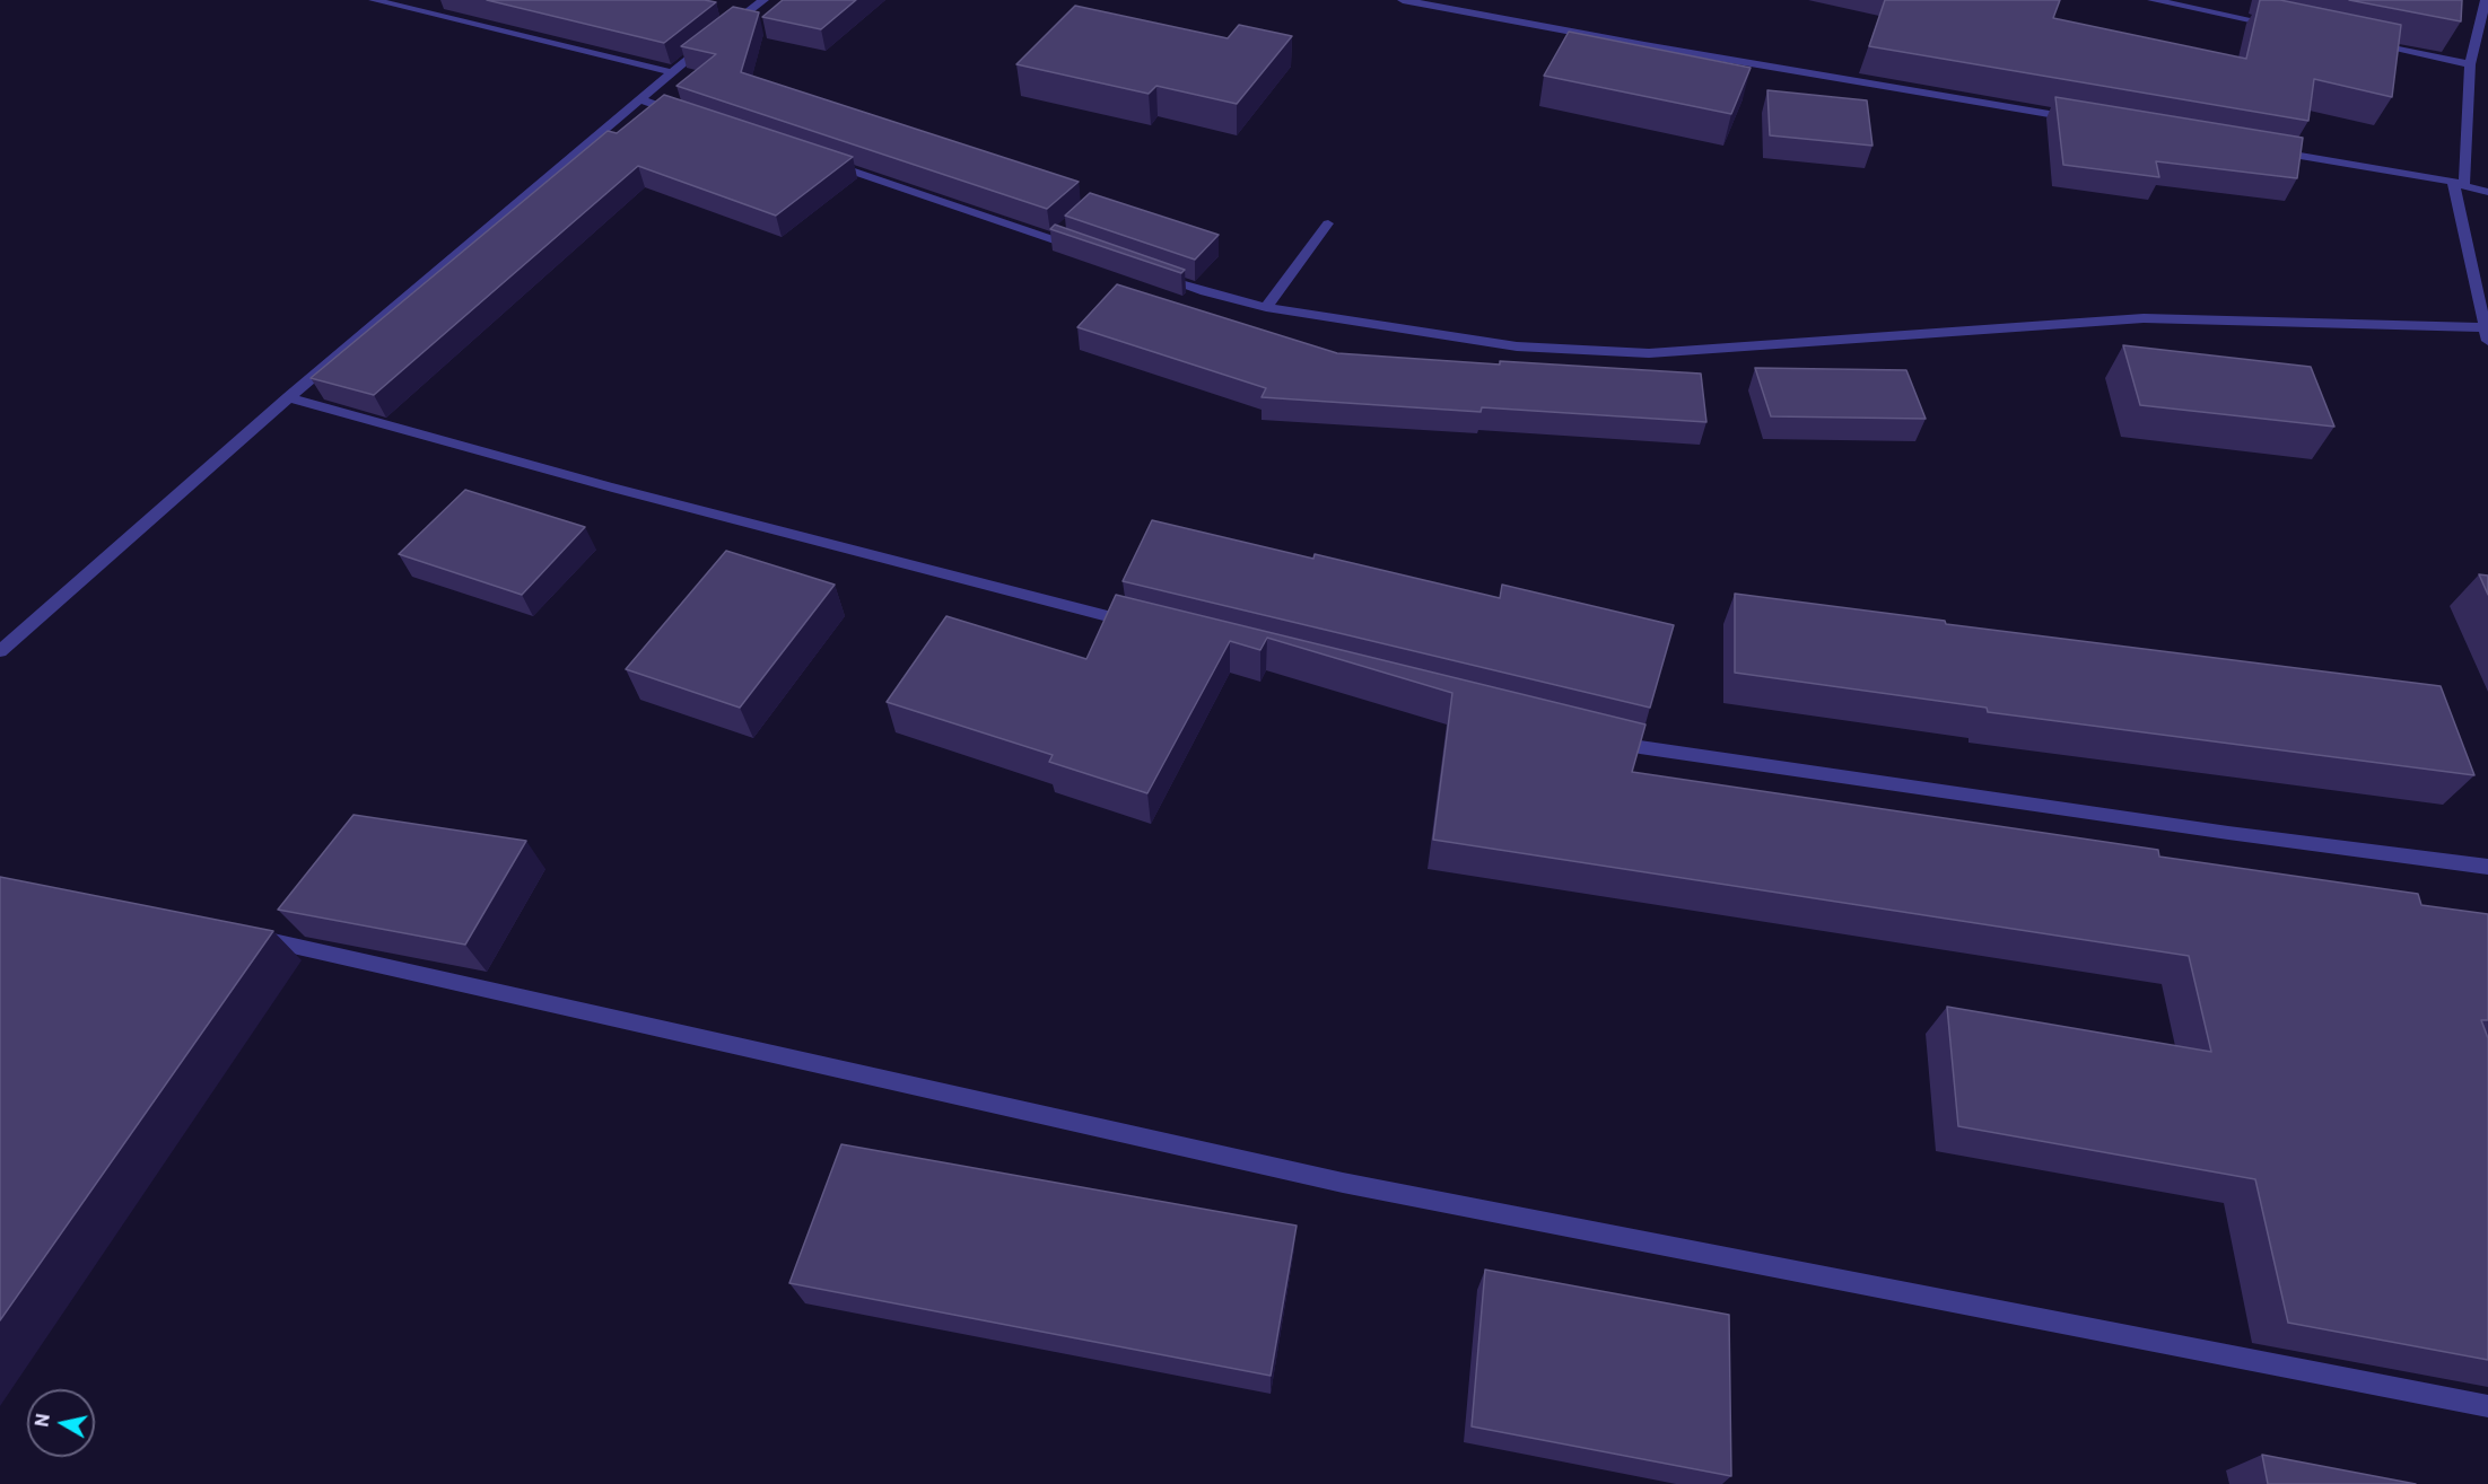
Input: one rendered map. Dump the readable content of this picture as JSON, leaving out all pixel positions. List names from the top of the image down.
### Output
{
  "north": "left"
}
